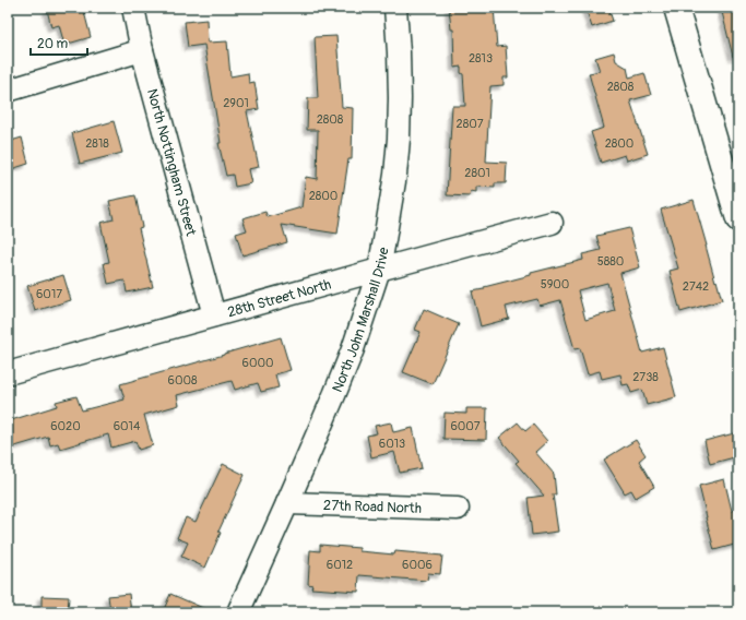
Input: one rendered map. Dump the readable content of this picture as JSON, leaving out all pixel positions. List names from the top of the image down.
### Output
{
  "streets": {
    "street": [
      "North Nottingham Street",
      "28th Street North",
      "North John Marshall Drive",
      "27th Road North"
    ]
  },
  "crossings": [
    ["North Nottingham Street", "28th Street North"],
    ["28th Street North", "North John Marshall Drive"],
    ["North John Marshall Drive", "27th Road North"]
  ],
  "house_numbers": [
    "2813",
    "2808",
    "2901",
    "2808",
    "2807",
    "2818",
    "2800",
    "2801",
    "2800",
    "5880",
    "5900",
    "2742",
    "6017",
    "6000",
    "2738",
    "6008",
    "6020",
    "6014",
    "6007",
    "6013",
    "6012",
    "6006"
  ],
  "scale_bar": "20 m"
}
